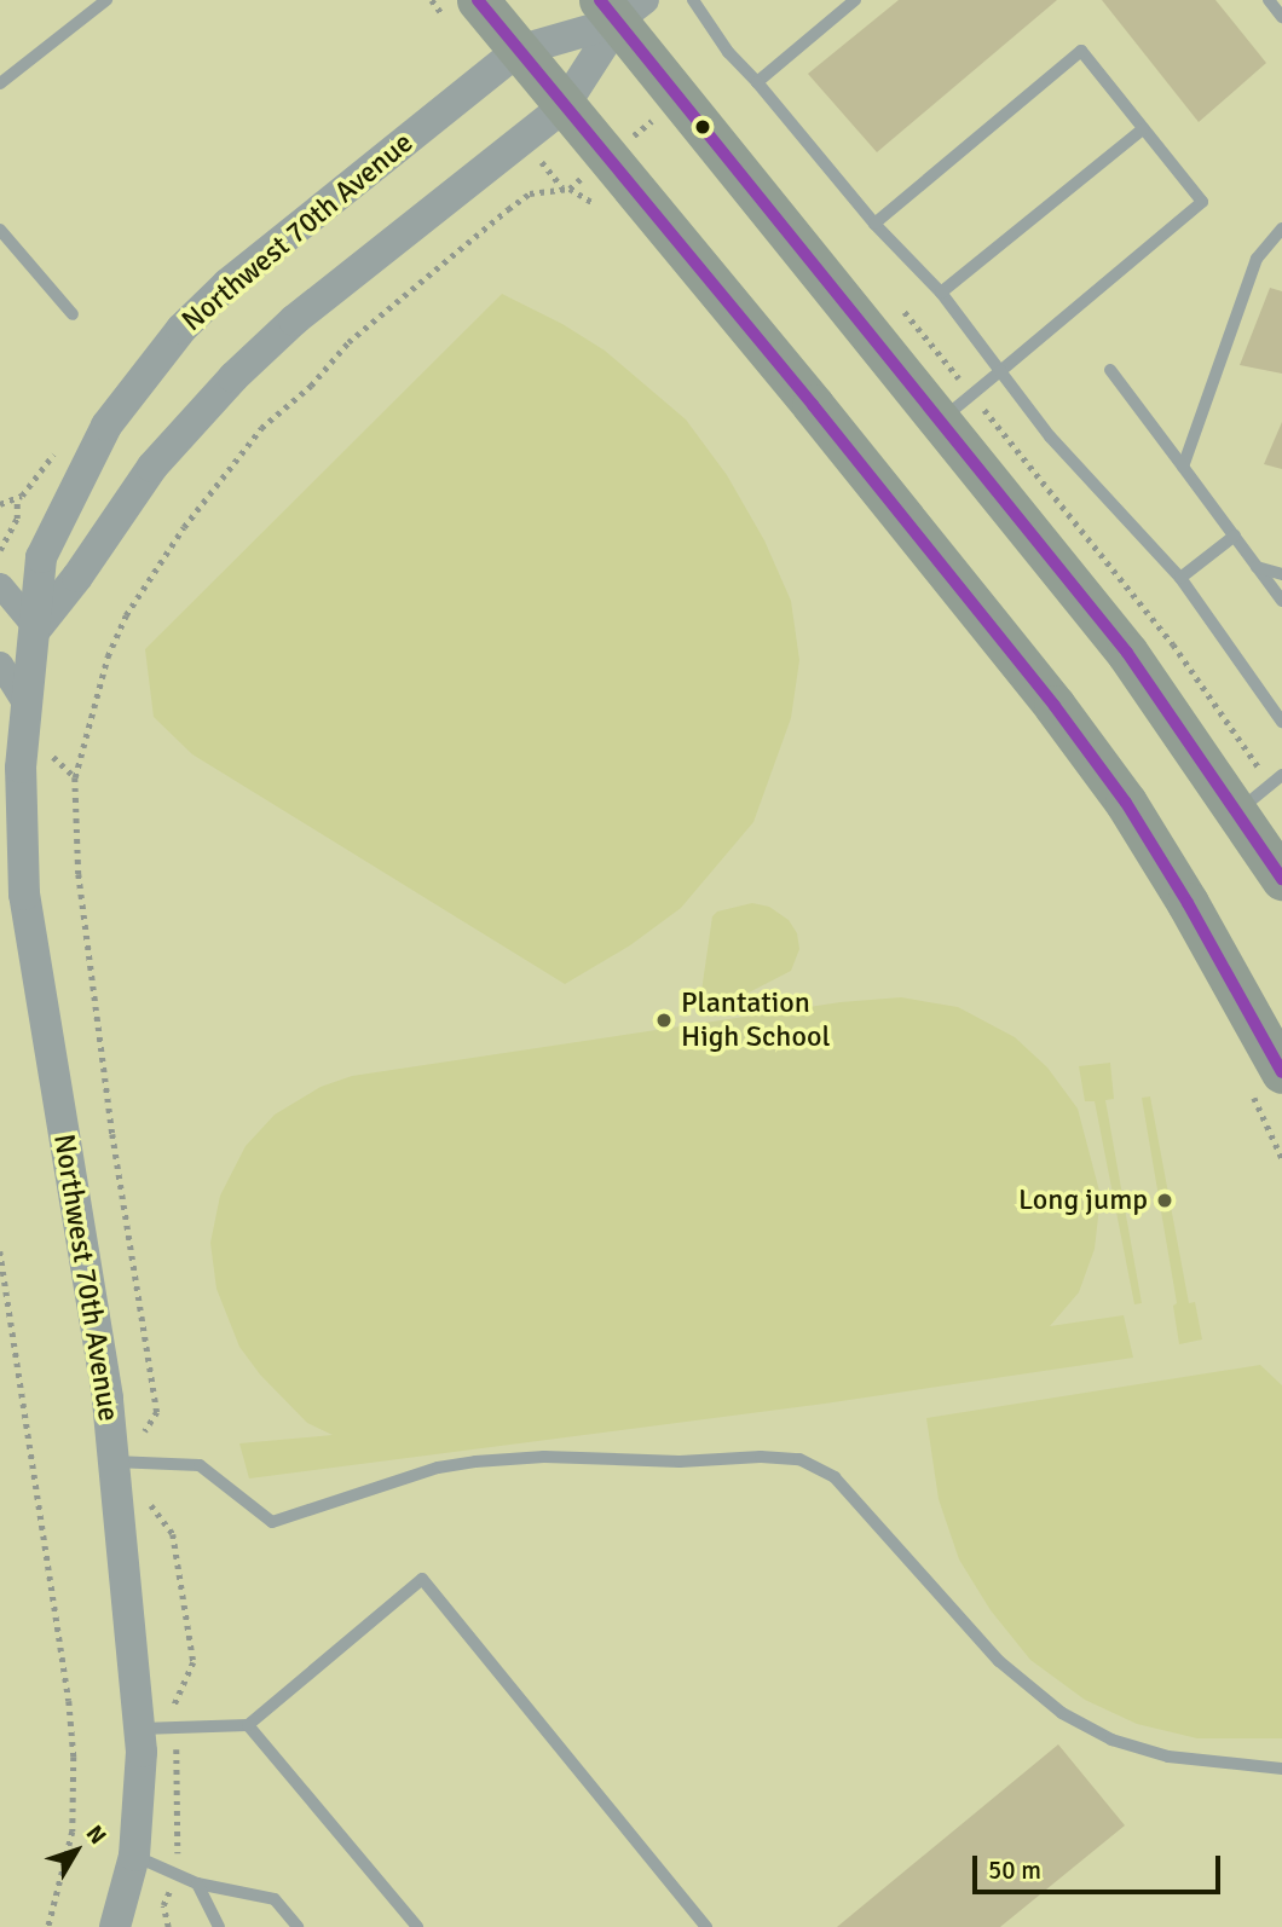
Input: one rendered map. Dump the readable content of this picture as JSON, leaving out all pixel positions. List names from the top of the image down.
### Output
{
  "streets": {
    "street": ["Northwest 70th Avenue"]
  },
  "places": ["Plantation High School", "Long jump"],
  "scale_bar": "50 m",
  "north": "top right"
}
